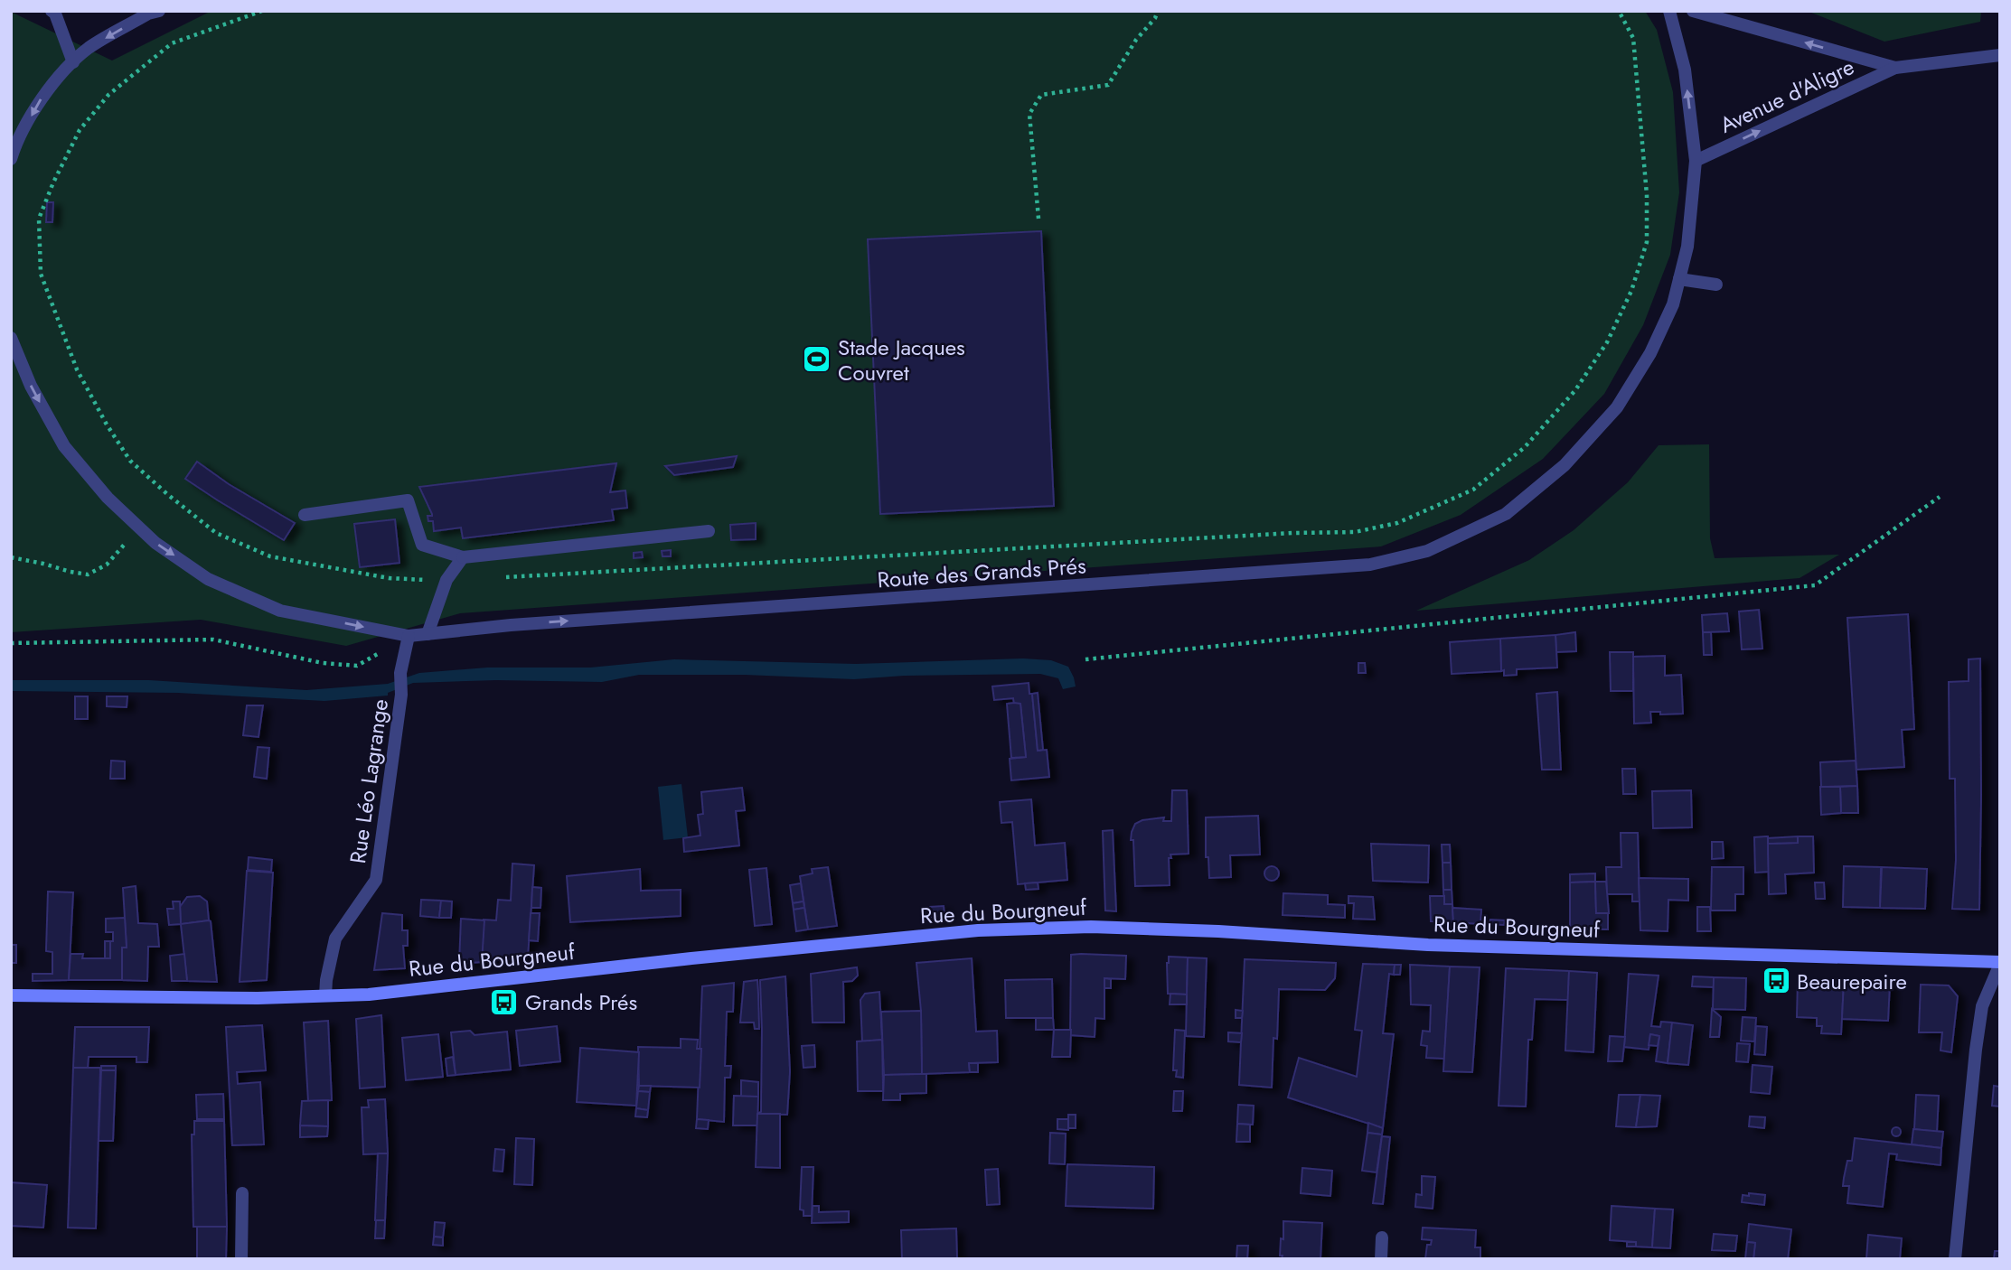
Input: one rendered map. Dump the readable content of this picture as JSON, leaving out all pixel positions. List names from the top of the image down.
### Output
{
  "streets": {
    "main road": ["Rue du Bourgneuf"],
    "street": ["Avenue d'Aligre", "Route des Grands Prés", "Rue Léo Lagrange"]
  },
  "crossings": [
    ["Avenue d'Aligre", "Route des Grands Prés"],
    ["Route des Grands Prés", "Rue Léo Lagrange"],
    ["Rue Léo Lagrange", "Rue du Bourgneuf"]
  ],
  "places": {
    "sports": ["Stade Jacques Couvret"],
    "bus stop": ["Beaurepaire", "Grands Prés"]
  }
}
